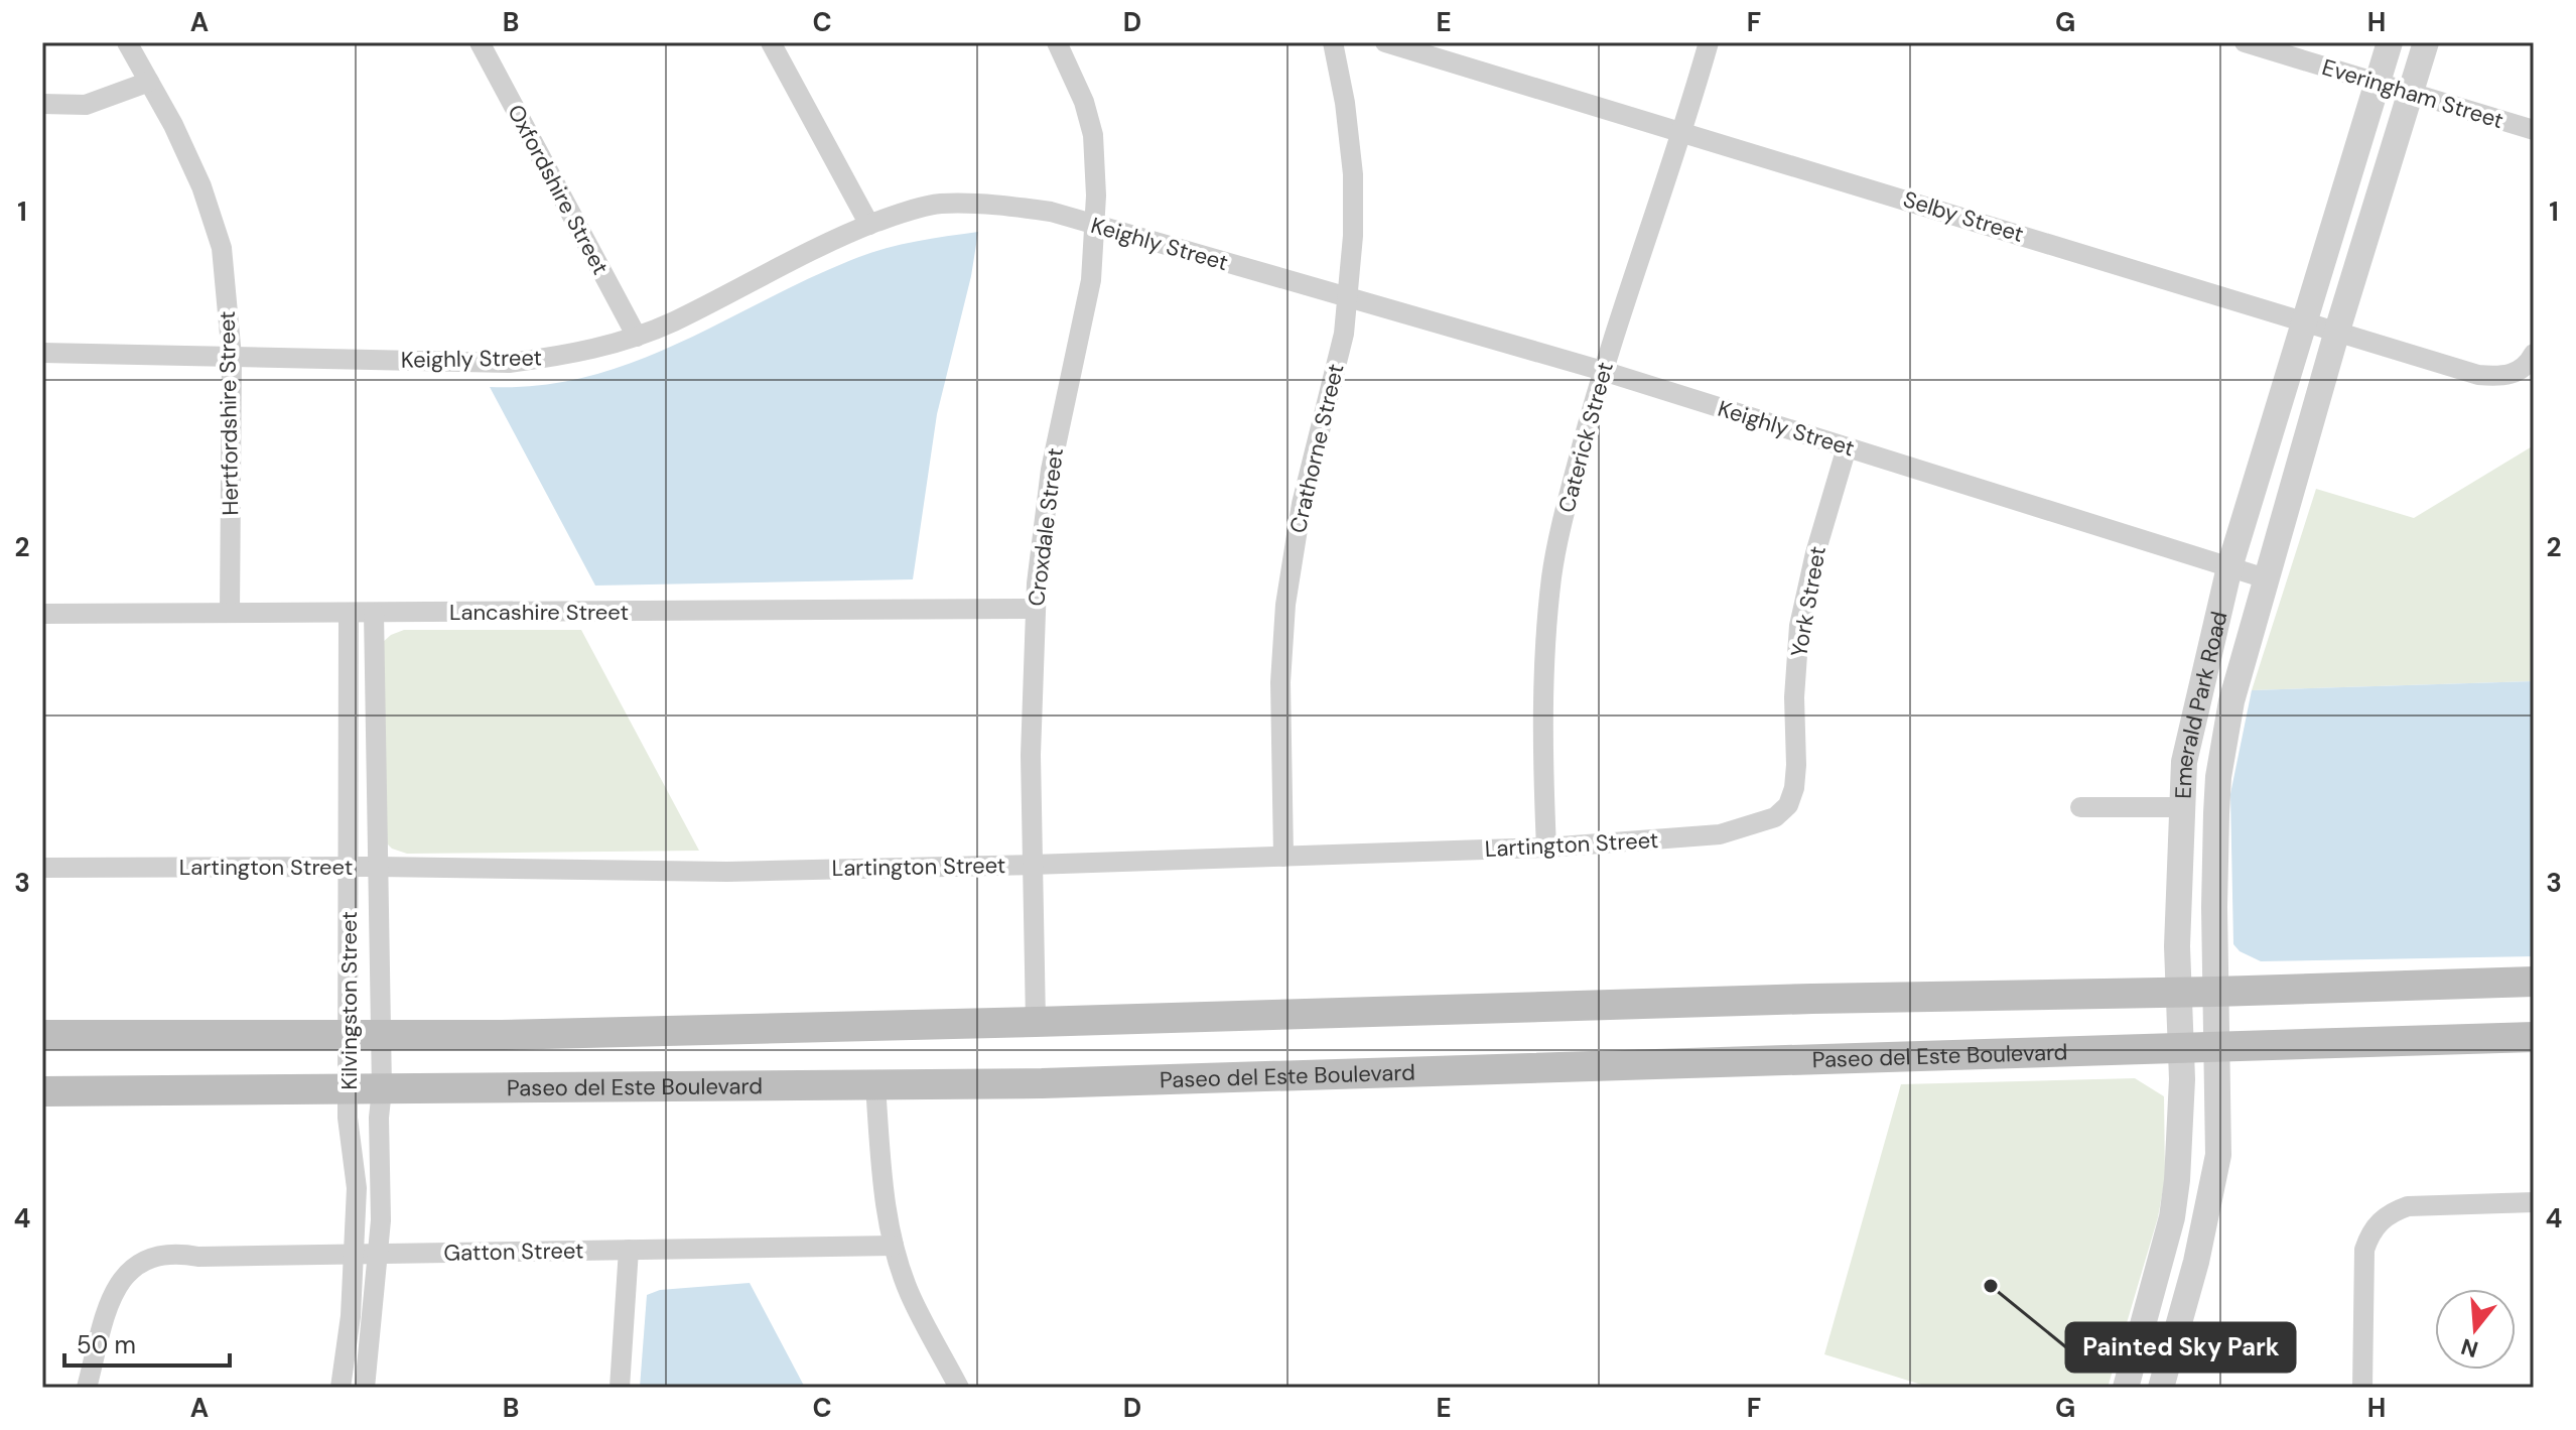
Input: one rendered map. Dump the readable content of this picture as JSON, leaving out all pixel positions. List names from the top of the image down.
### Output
{
  "streets": {
    "main road": ["Paseo del Este Boulevard"],
    "street": [
      "Everingham Street",
      "Oxfordshire Street",
      "Selby Street",
      "Keighly Street",
      "Hertfordshire Street",
      "Caterick Street",
      "Crathorne Street",
      "Croxdale Street",
      "York Street",
      "Lancashire Street",
      "Emerald Park Road",
      "Lartington Street",
      "Kilvingston Street",
      "Gatton Street"
    ]
  },
  "crossings": [
    ["Everingham Street", "Emerald Park Road"],
    ["Oxfordshire Street", "Keighly Street"],
    ["Selby Street", "Caterick Street"],
    ["Selby Street", "Emerald Park Road"],
    ["Keighly Street", "Hertfordshire Street"],
    ["Keighly Street", "Caterick Street"],
    ["Keighly Street", "Crathorne Street"],
    ["Keighly Street", "Croxdale Street"],
    ["Keighly Street", "York Street"],
    ["Keighly Street", "Emerald Park Road"],
    ["Hertfordshire Street", "Lancashire Street"],
    ["Caterick Street", "Lartington Street"],
    ["Crathorne Street", "Lartington Street"],
    ["Croxdale Street", "Lancashire Street"],
    ["Croxdale Street", "Lartington Street"],
    ["York Street", "Lartington Street"],
    ["Lancashire Street", "Kilvingston Street"],
    ["Emerald Park Road", "Paseo del Este Boulevard"],
    ["Lartington Street", "Kilvingston Street"],
    ["Kilvingston Street", "Paseo del Este Boulevard"],
    ["Kilvingston Street", "Gatton Street"]
  ],
  "places": ["Painted Sky Park"],
  "scale_bar": "50 m",
  "north": "bottom",
  "grid": {
    "columns": [
      "A",
      "B",
      "C",
      "D",
      "E",
      "F",
      "G",
      "H"
    ],
    "rows": [
      "1",
      "2",
      "3",
      "4"
    ]
  }
}
